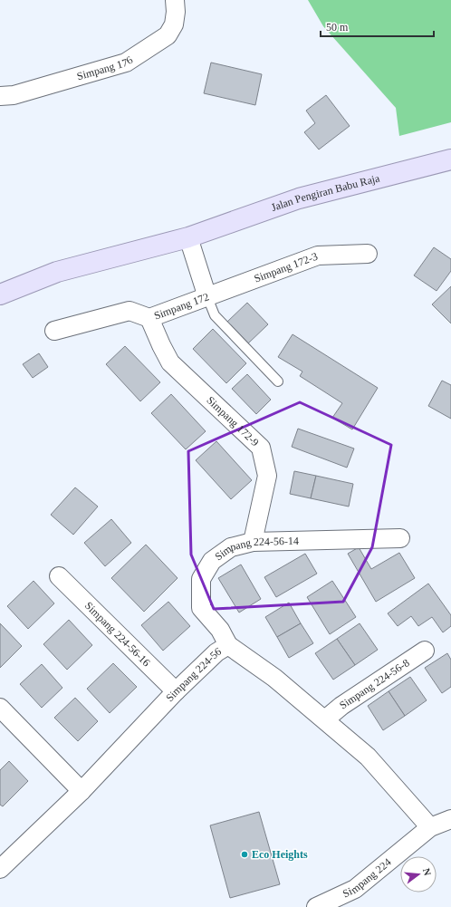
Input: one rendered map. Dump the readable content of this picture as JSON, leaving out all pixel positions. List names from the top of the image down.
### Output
{
  "streets": {
    "main road": ["Jalan Pengiran Babu Raja"],
    "street": [
      "Simpang 176",
      "Simpang 172-3",
      "Simpang 172",
      "Simpang 172-9",
      "Simpang 224-56-14",
      "Simpang 224-56-16",
      "Simpang 224-56",
      "Simpang 224-56-8",
      "Simpang 224"
    ]
  },
  "crossings": [
    ["Jalan Pengiran Babu Raja", "Simpang 172"],
    ["Simpang 172-3", "Simpang 172"],
    ["Simpang 172", "Simpang 172-9"],
    ["Simpang 172-9", "Simpang 224-56-14"],
    ["Simpang 224-56-14", "Simpang 224-56"],
    ["Simpang 224-56-16", "Simpang 224-56"],
    ["Simpang 224-56", "Simpang 224-56-8"],
    ["Simpang 224-56", "Simpang 224"]
  ],
  "places": ["Eco Heights"],
  "scale_bar": "50 m",
  "north": "right"
}
